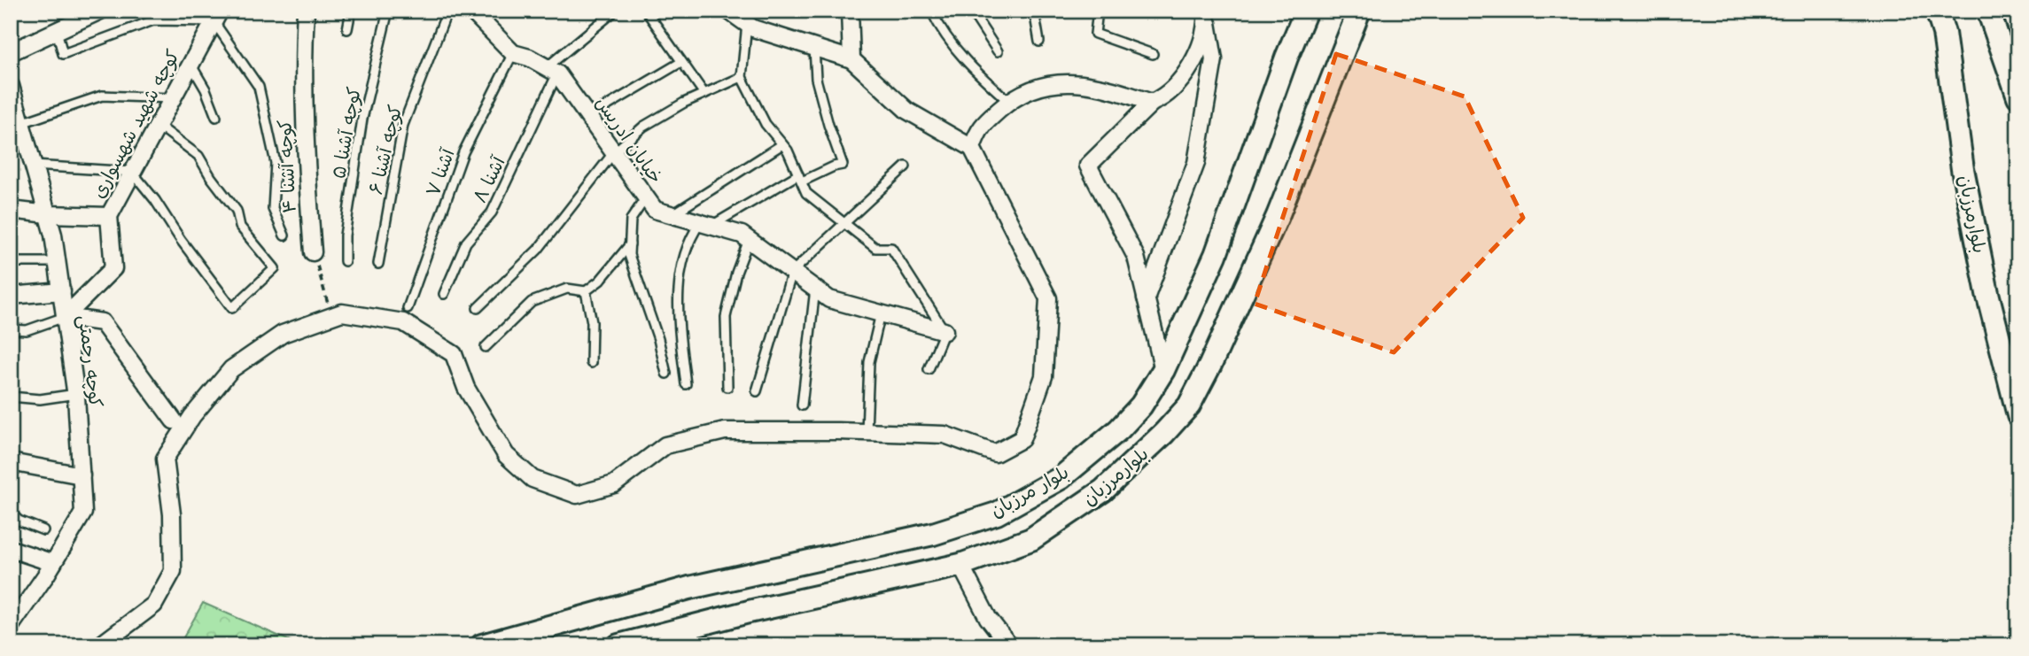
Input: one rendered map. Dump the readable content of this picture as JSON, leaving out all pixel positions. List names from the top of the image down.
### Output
{
  "streets": {
    "main road": ["بلوارمرزبان", "بلوار مرزبان"],
    "street": [
      "کوچه شهید شهسواری",
      "خیابان ادریس",
      "کوچه آشنا ۴",
      "کوچه رحمتی"
    ],
    "lane": [
      "کوچه آشنا ۵",
      "کوچه آشنا ۶",
      "آشنا ۷",
      "آشنا ۸"
    ]
  },
  "crossings": [
    ["کوچه شهید شهسواری", "کوچه رحمتی"],
    ["خیابان ادریس", "آشنا ۷"],
    ["خیابان ادریس", "آشنا ۸"]
  ]
}
